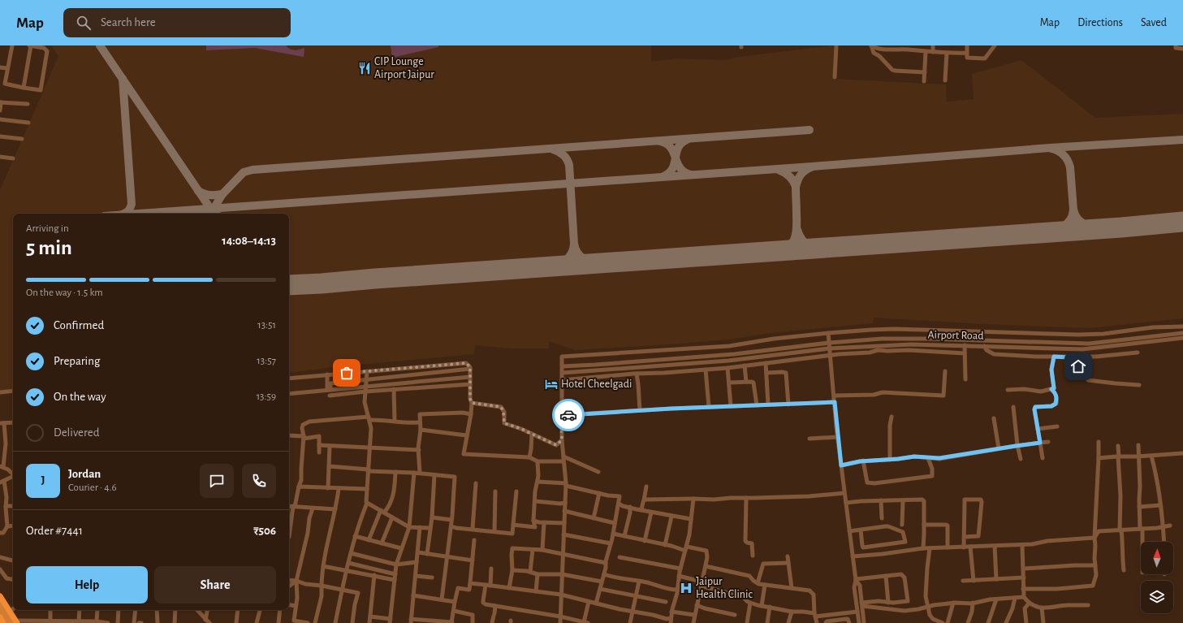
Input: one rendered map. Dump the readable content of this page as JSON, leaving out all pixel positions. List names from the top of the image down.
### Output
{
  "streets": {
    "street": ["Airport Road"]
  },
  "places": {
    "restaurant": ["CIP Lounge Airport Jaipur"],
    "hotel": ["Hotel Cheelgadi"],
    "hospital": ["Jaipur Health Clinic"]
  },
  "north": "top",
  "page": {
    "header": "Map",
    "search": "Search here",
    "nav": ["Map", "Directions", "Saved"],
    "heading": ["5 min", "Arriving in", "14:08–14:13"],
    "panel": [
      "Jordan",
      "Courier · 4.6",
      "Order #7441",
      "₹506"
    ],
    "bar": "On the way · 1.5 km",
    "list": [
      ["Confirmed", "13:51"],
      ["Preparing", "13:57"],
      ["On the way", "13:59"],
      "Delivered"
    ],
    "round": "J",
    "buttons": ["Help", "Share"]
  }
}
